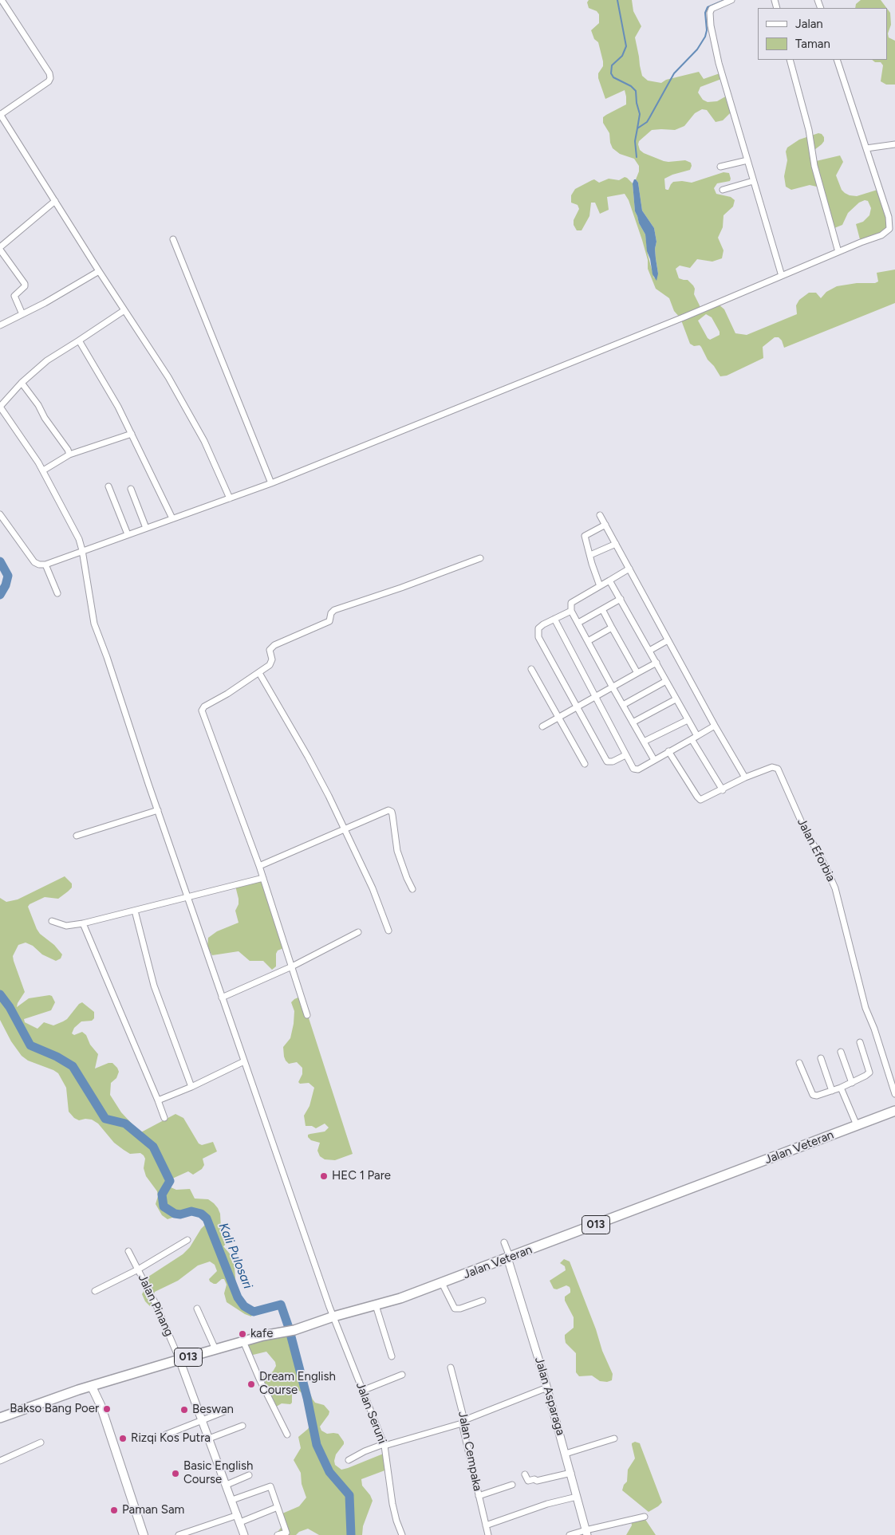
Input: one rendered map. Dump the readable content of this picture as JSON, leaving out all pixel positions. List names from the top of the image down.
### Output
{
  "streets": {
    "main road": ["Jalan Veteran", "013"],
    "street": [
      "Jalan Eforbia",
      "Jalan Pinang",
      "Jalan Asparaga",
      "Jalan Seruni",
      "Jalan Cempaka"
    ]
  },
  "crossings": [
    ["Jalan Veteran", "013"],
    ["Jalan Veteran", "Jalan Pinang"],
    ["Jalan Veteran", "Jalan Asparaga"],
    ["Jalan Veteran", "Jalan Seruni"]
  ],
  "water": ["Kali Pulosari"],
  "places": [
    "HEC 1 Pare",
    "kafe",
    "Dream English Course",
    "Bakso Bang Poer",
    "Beswan",
    "Rizqi Kos Putra",
    "Basic English Course",
    "Paman Sam"
  ],
  "legend": ["Jalan", "Taman"]
}
